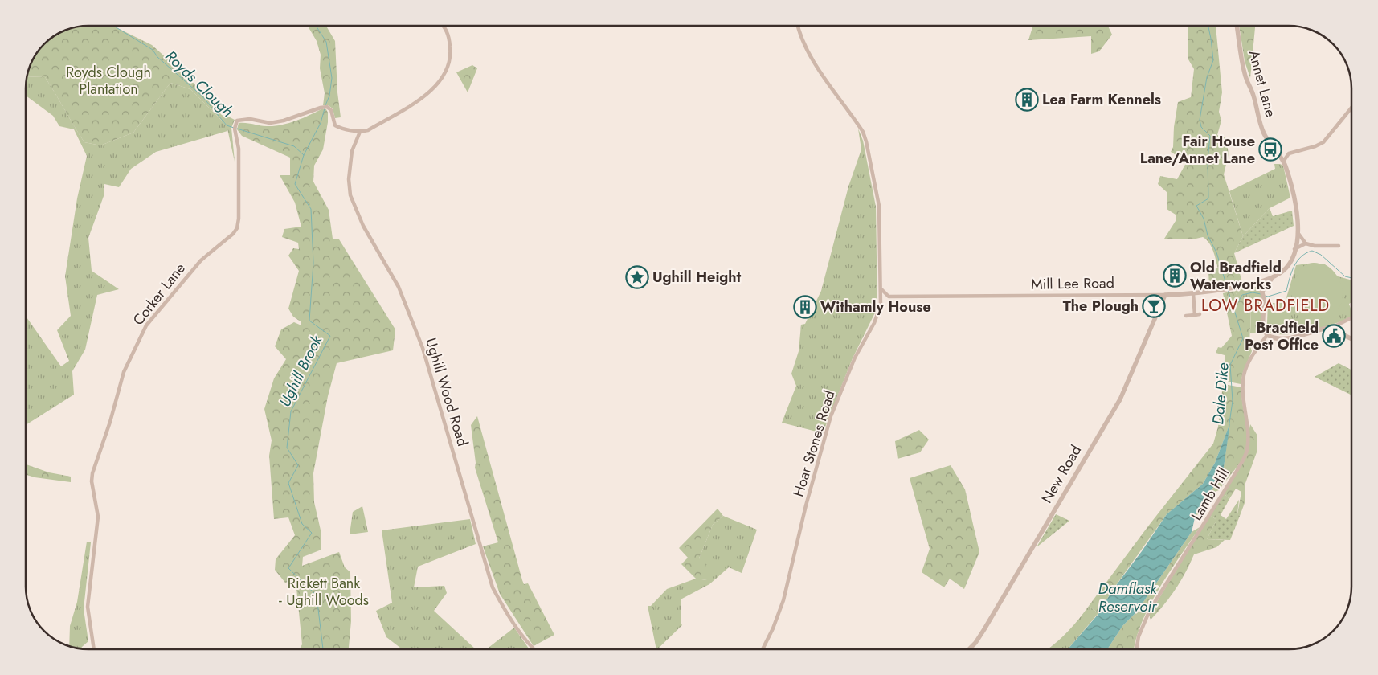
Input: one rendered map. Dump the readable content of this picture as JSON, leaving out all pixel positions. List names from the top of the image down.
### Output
{
  "streets": {
    "street": [
      "Annet Lane",
      "Mill Lee Road",
      "Corker Lane",
      "Ughill Wood Road",
      "Hoar Stones Road",
      "New Road",
      "Lamb Hill"
    ]
  },
  "crossings": [
    ["Mill Lee Road", "New Road"],
    ["Corker Lane", "Ughill Wood Road"]
  ],
  "districts": ["LOW BRADFIELD"],
  "water": [
    "Royds Clough",
    "Ughill Brook",
    "Dale Dike",
    "Damflask Reservoir"
  ],
  "parks": ["Royds Clough Plantation", "Rickett Bank - Ughill Woods"],
  "places": {
    "building": ["Lea Farm Kennels", "Old Bradfield Waterworks", "Withamly House"],
    "bus stop": ["Fair House Lane/Annet Lane"],
    "place": ["Ughill Height"],
    "bar": ["The Plough"],
    "public building": ["Bradfield Post Office"]
  }
}
